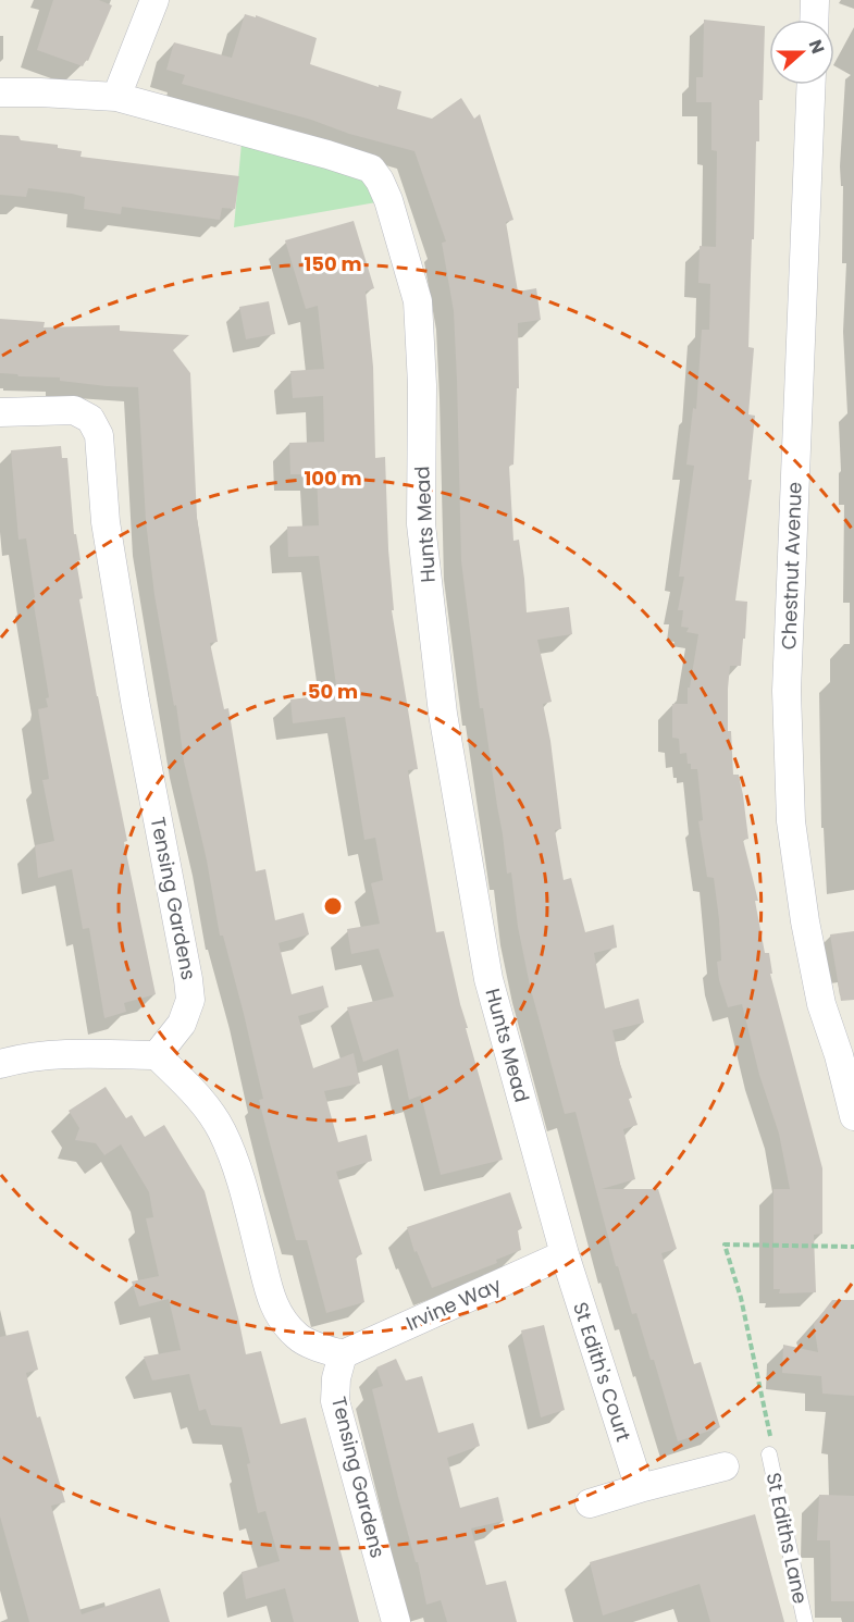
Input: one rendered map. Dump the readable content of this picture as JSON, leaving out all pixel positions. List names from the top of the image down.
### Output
{
  "streets": {
    "street": [
      "Hunts Mead",
      "Chestnut Avenue",
      "Tensing Gardens",
      "Irvine Way",
      "St Edith's Court"
    ],
    "lane": ["St Ediths Lane"]
  },
  "crossings": [
    ["Hunts Mead", "Irvine Way"],
    ["Hunts Mead", "St Edith's Court"],
    ["Tensing Gardens", "Irvine Way"],
    ["Irvine Way", "St Edith's Court"]
  ],
  "north": "right",
  "rings": ["150 m", "100 m", "50 m"]
}
